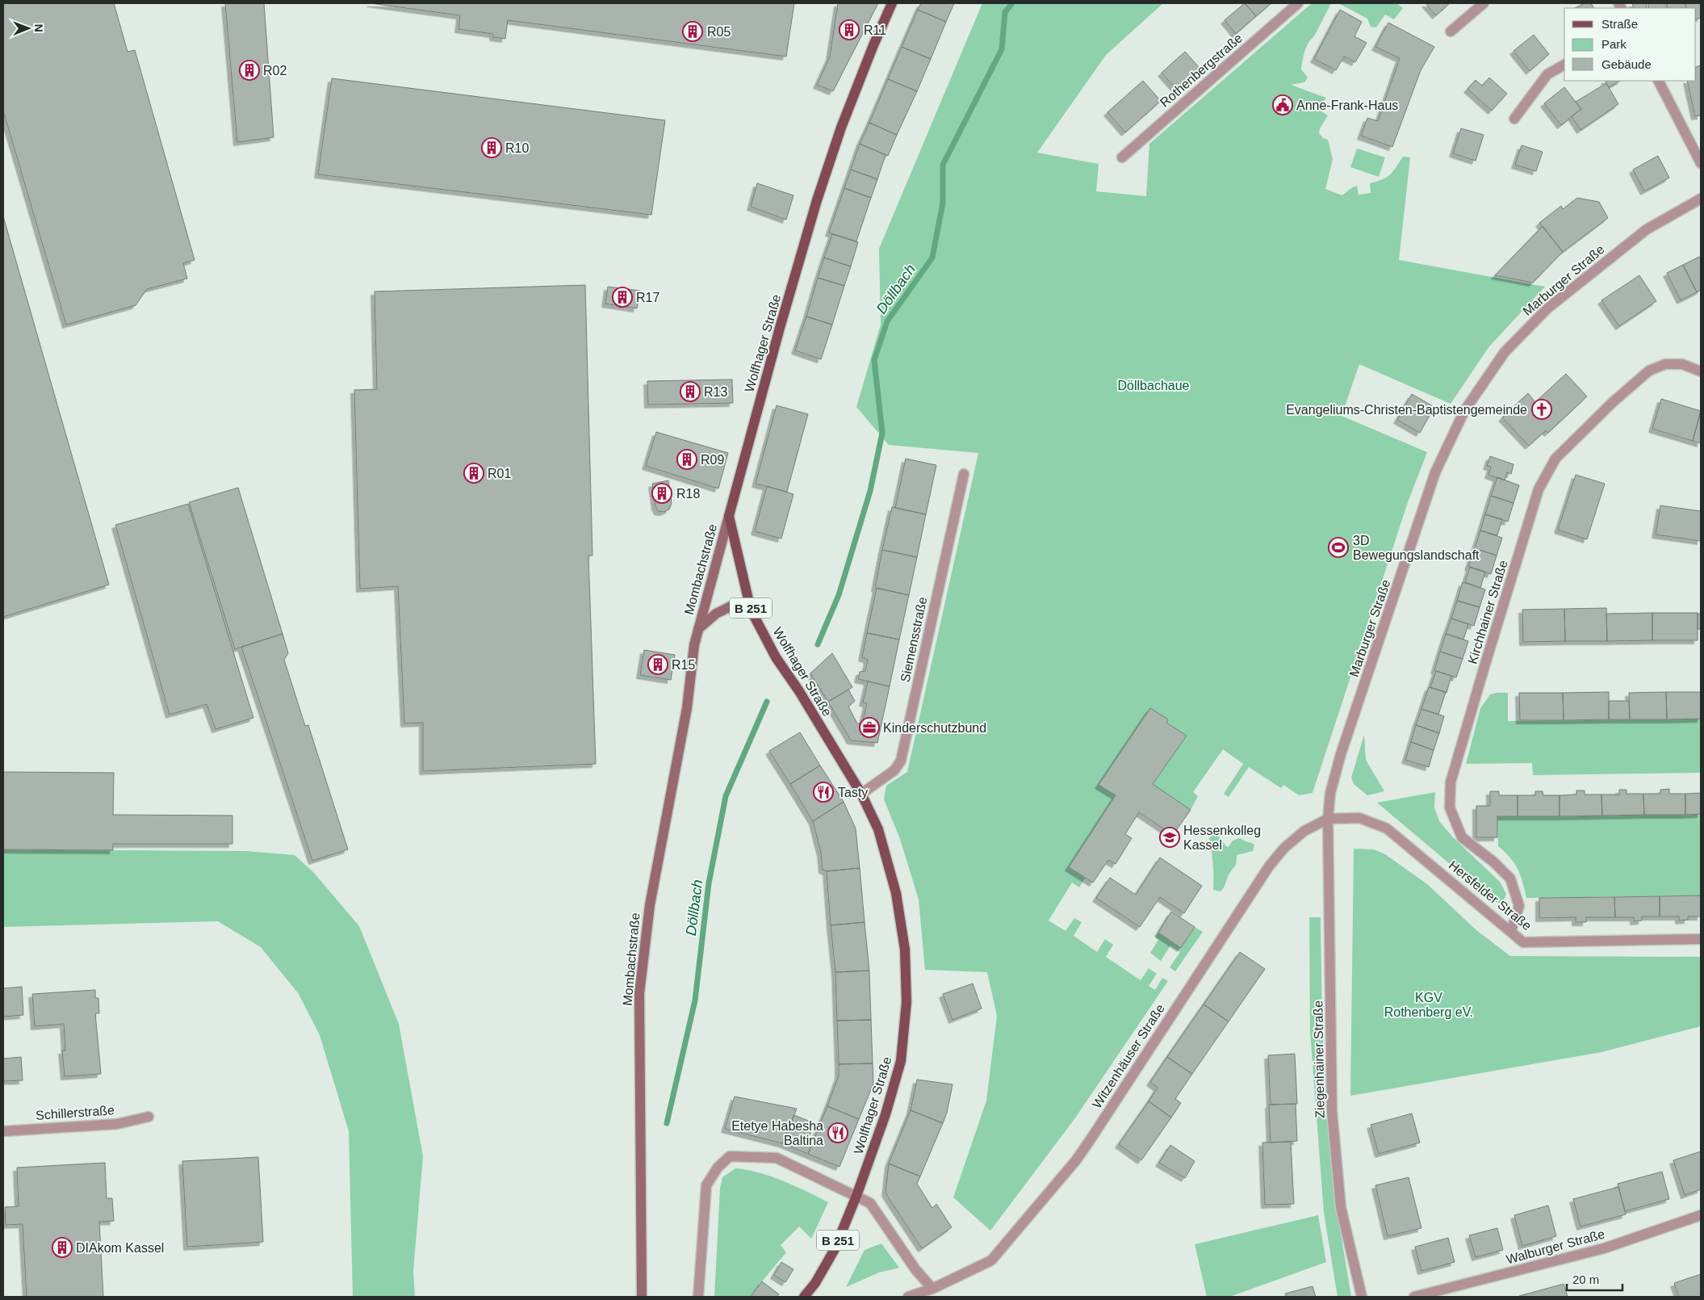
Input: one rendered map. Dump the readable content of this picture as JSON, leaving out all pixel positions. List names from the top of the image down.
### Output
{
  "streets": {
    "main road": ["Wolfhager Straße", "B 251"],
    "street": [
      "Rothenbergstraße",
      "Marburger Straße",
      "Mombachstraße",
      "Kirchhainer Straße",
      "Siemensstraße",
      "Hersfelder Straße",
      "Witzenhäuser Straße",
      "Ziegenhainer Straße",
      "Schillerstraße",
      "Walburger Straße"
    ]
  },
  "crossings": [
    ["Marburger Straße", "Hersfelder Straße"],
    ["Marburger Straße", "Witzenhäuser Straße"],
    ["Marburger Straße", "Ziegenhainer Straße"],
    ["Wolfhager Straße", "Mombachstraße"],
    ["Wolfhager Straße", "Siemensstraße"],
    ["Kirchhainer Straße", "Hersfelder Straße"],
    ["Hersfelder Straße", "Witzenhäuser Straße"],
    ["Hersfelder Straße", "Ziegenhainer Straße"],
    ["Witzenhäuser Straße", "Ziegenhainer Straße"]
  ],
  "water": ["Döllbach"],
  "parks": ["Döllbachaue", "KGV Rothenberg eV."],
  "places": {
    "building": [
      "R11",
      "R05",
      "R02",
      "R10",
      "R17",
      "R13",
      "R09",
      "R01",
      "R18",
      "R15",
      "DIAkom Kassel"
    ],
    "public building": ["Anne-Frank-Haus"],
    "church": ["Evangeliums-Christen-Baptistengemeinde"],
    "sports": ["3D Bewegungslandschaft"],
    "office": ["Kinderschutzbund"],
    "restaurant": ["Tasty", "Etetye Habesha Baltina"],
    "school or university": ["Hessenkolleg Kassel"]
  },
  "legend": ["Straße", "Park", "Gebäude"],
  "scale_bar": "20 m",
  "north": "right"
}
